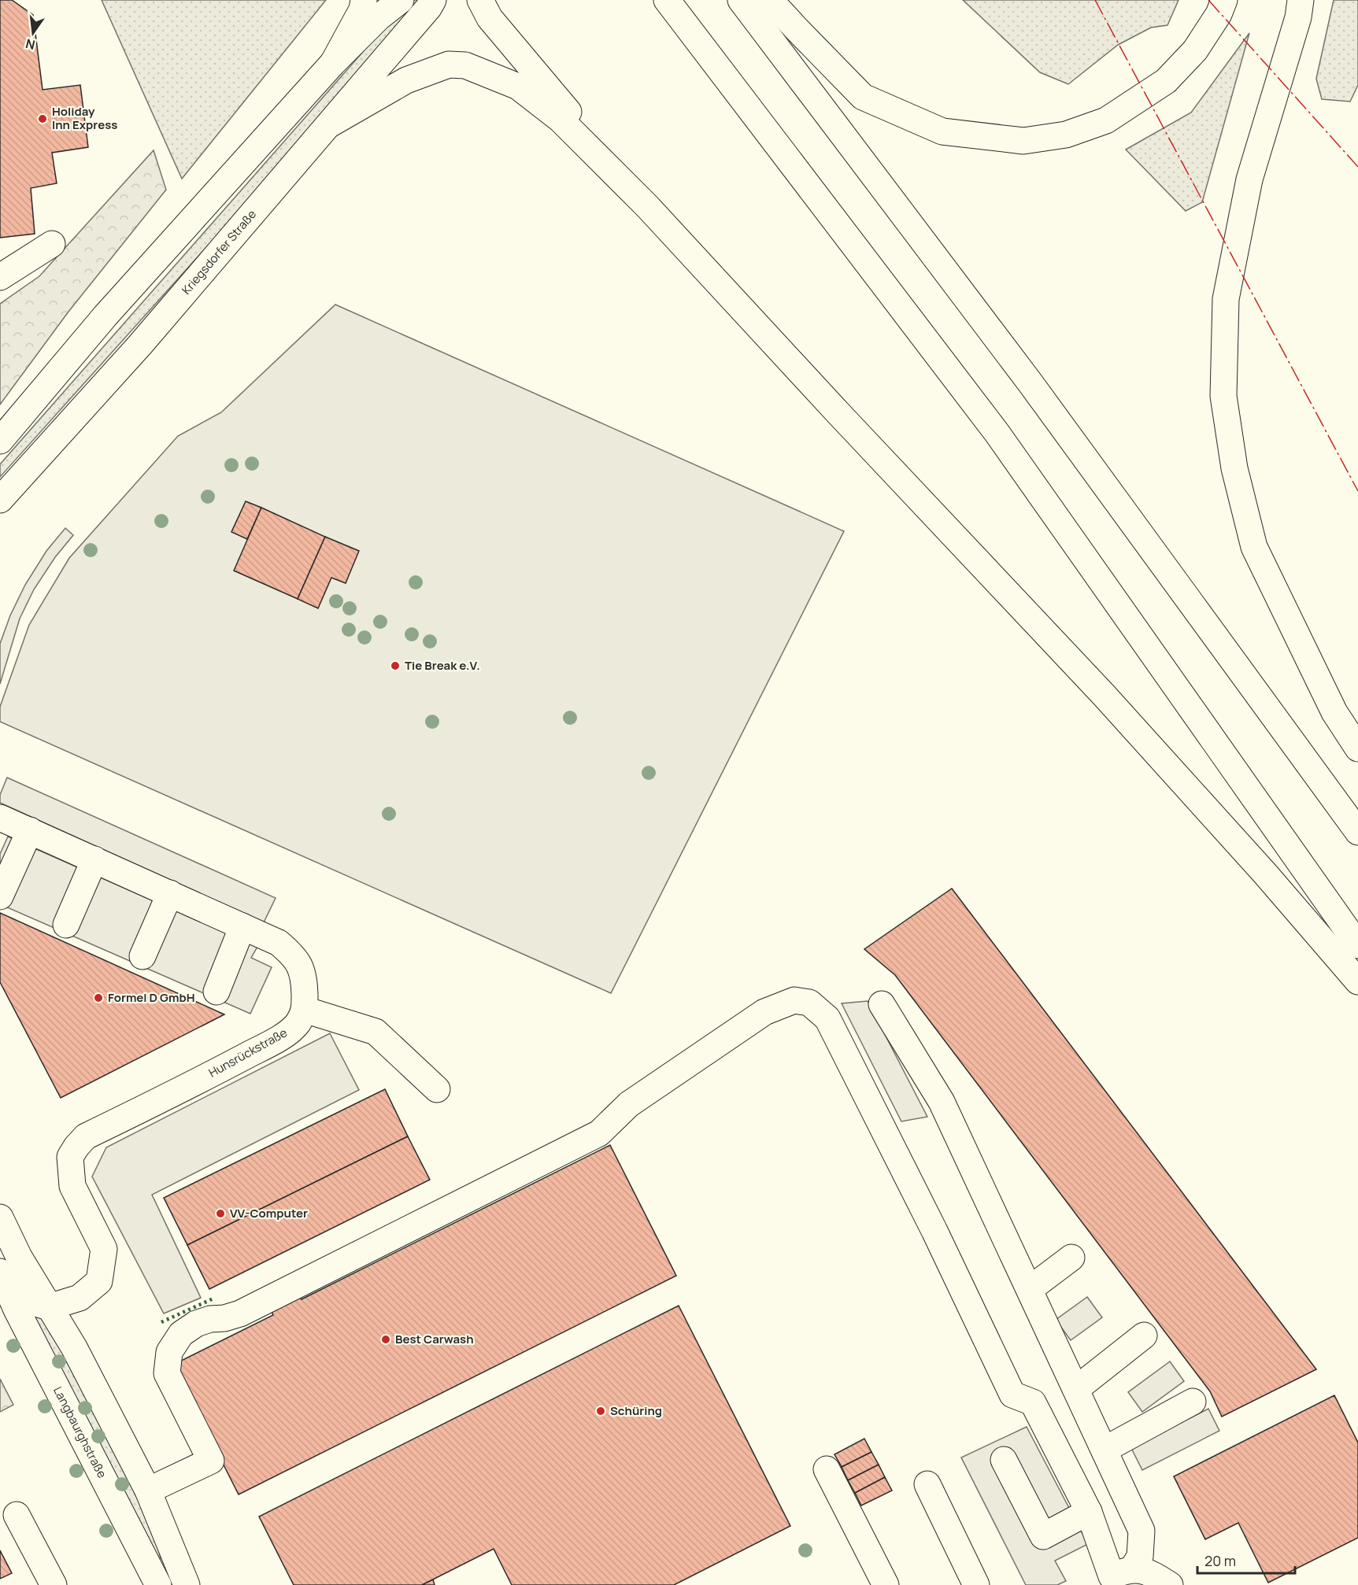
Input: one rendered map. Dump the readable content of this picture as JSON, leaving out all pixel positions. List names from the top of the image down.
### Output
{
  "streets": {
    "main road": ["Kriegsdorfer Straße", "Hunsrückstraße", "Langbaurghstraße"]
  },
  "crossings": [
    ["Hunsrückstraße", "Langbaurghstraße"]
  ],
  "places": [
    "Holiday Inn Express",
    "Tie Break e.V.",
    "Formel D GmbH",
    "VV-Computer",
    "Best Carwash",
    "Schüring"
  ],
  "scale_bar": "20 m",
  "north": "bottom"
}
